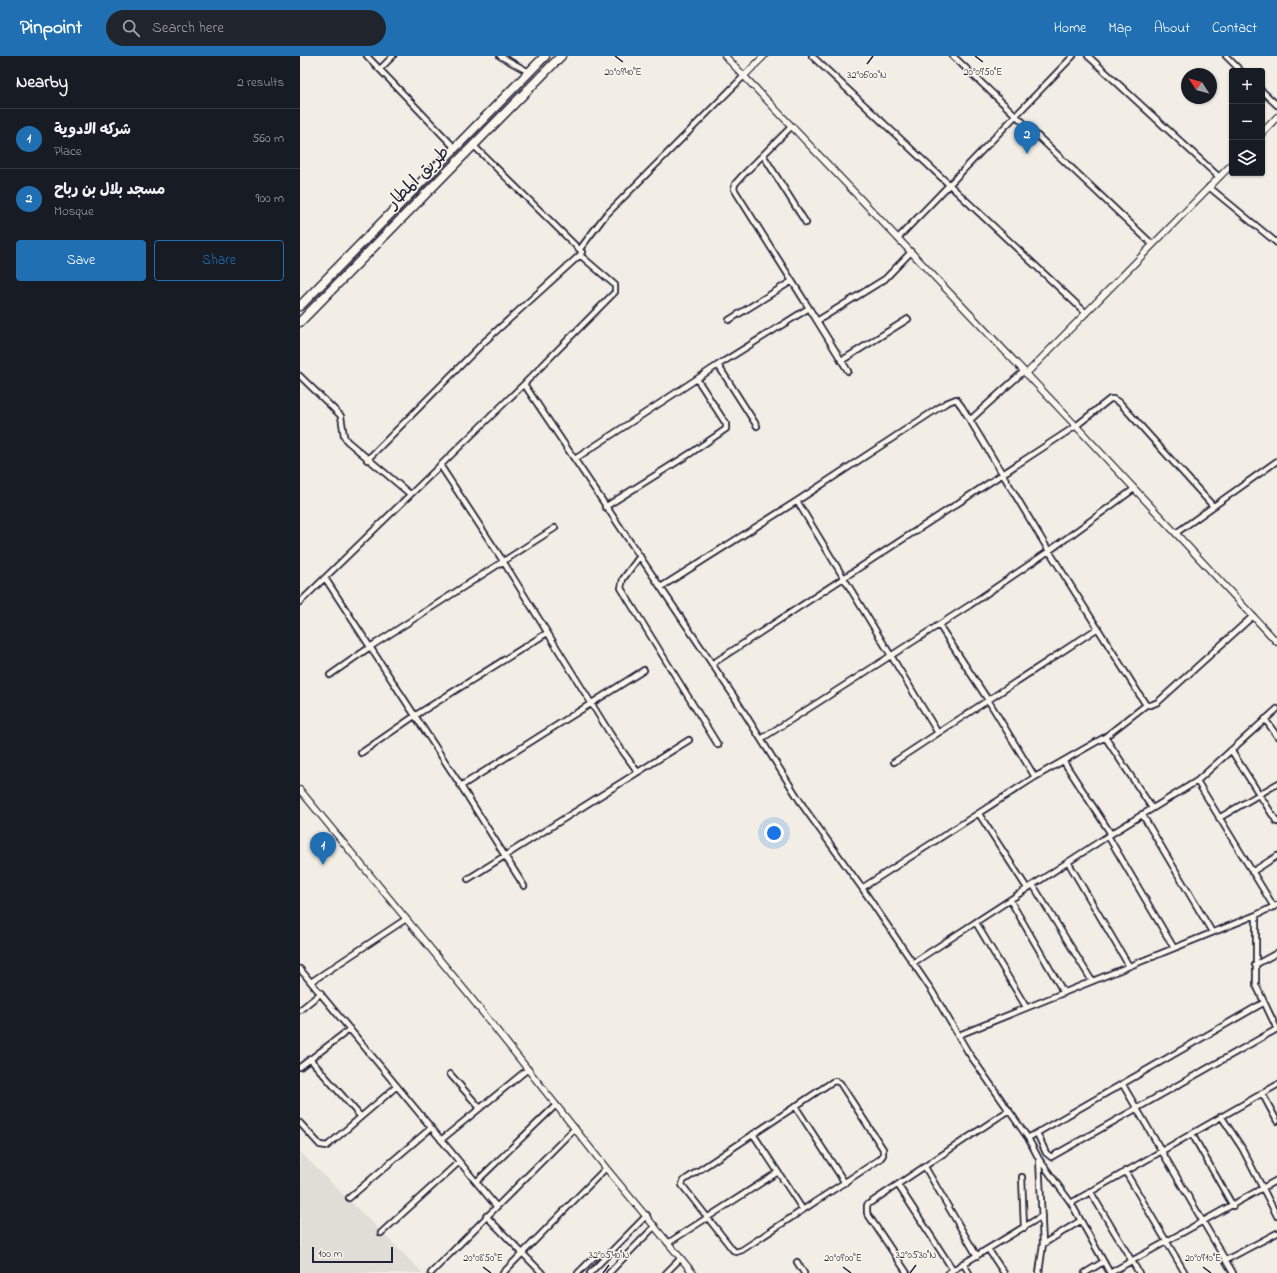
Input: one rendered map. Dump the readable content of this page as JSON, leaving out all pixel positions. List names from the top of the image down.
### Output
{
  "streets": {
    "highway": ["طريق المطار"]
  },
  "scale_bar": "100 m",
  "north": "top left",
  "page": {
    "header": "Pinpoint",
    "search": "Search here",
    "nav": [
      "Home",
      "Map",
      "About",
      "Contact"
    ],
    "heading": ["Nearby", "2 results"],
    "map_buttons": ["+", "−"],
    "list": [
      {
        "mark": "1",
        "name": "شركه الادوية",
        "note": "Place",
        "value": "560 m"
      },
      {
        "mark": "2",
        "name": "مسجد بلال بن رباح",
        "note": "Mosque",
        "value": "900 m"
      }
    ],
    "pins": ["2", "1"],
    "buttons": ["Save", "Share"],
    "scale": "100 m"
  },
  "coordinates": [
    "20°09'40\"E",
    "20°09'50\"E",
    "32°06'00\"N",
    "32°05'40\"N",
    "32°05'30\"N",
    "20°08'50\"E",
    "20°09'00\"E",
    "20°09'10\"E"
  ]
}
